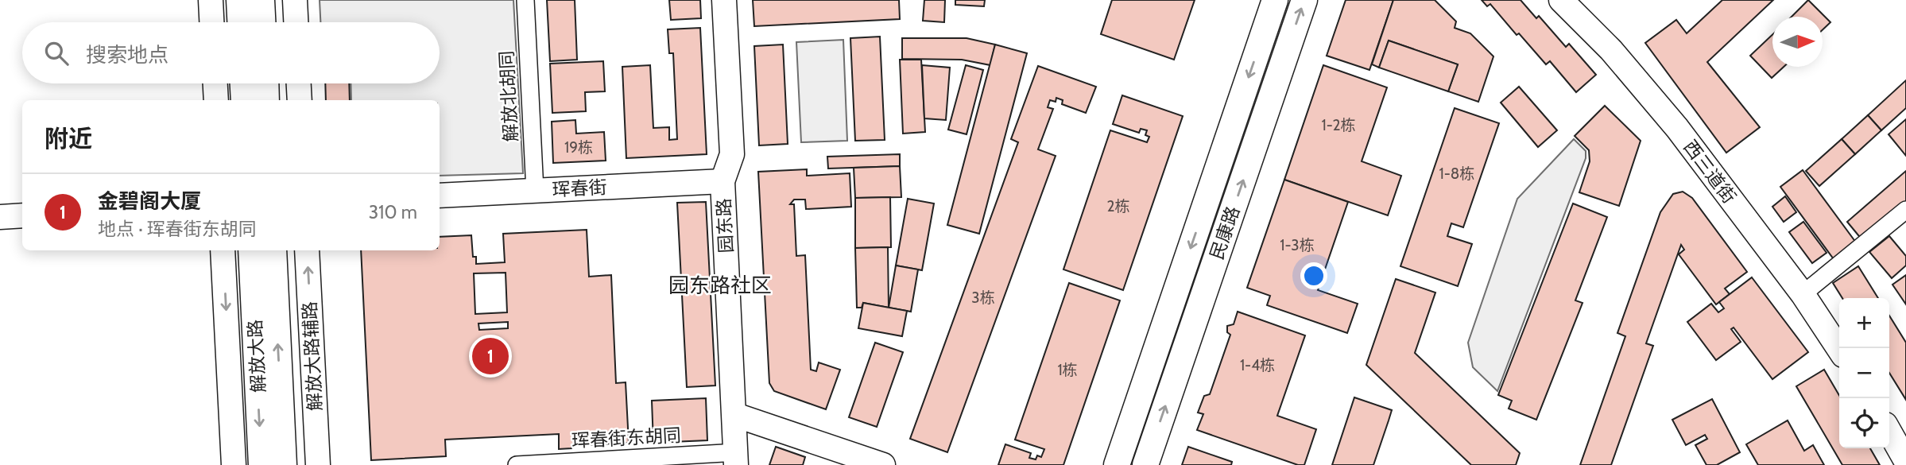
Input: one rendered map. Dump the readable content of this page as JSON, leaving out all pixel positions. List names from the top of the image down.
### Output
{
  "streets": {
    "main road": ["民康路", "解放大路"],
    "street": [
      "解放北胡同",
      "西三道街",
      "珲春街",
      "园东路",
      "解放大路辅路",
      "珲春街东胡同"
    ]
  },
  "crossings": [
    ["解放北胡同", "珲春街"],
    ["珲春街", "园东路"],
    ["园东路", "珲春街东胡同"]
  ],
  "districts": ["园东路社区"],
  "house_numbers": [
    "1-2栋",
    "19栋",
    "1-8栋",
    "2栋",
    "1-3栋",
    "3栋",
    "1-4栋",
    "1栋"
  ],
  "north": "right",
  "page": {
    "search": "搜索地点",
    "heading": "附近",
    "list": [
      {
        "mark": "1",
        "name": "金碧阁大厦",
        "note": "地点 · 珲春街东胡同",
        "value": "310 m"
      }
    ],
    "map_buttons": ["+", "−"],
    "pins": "1"
  }
}
